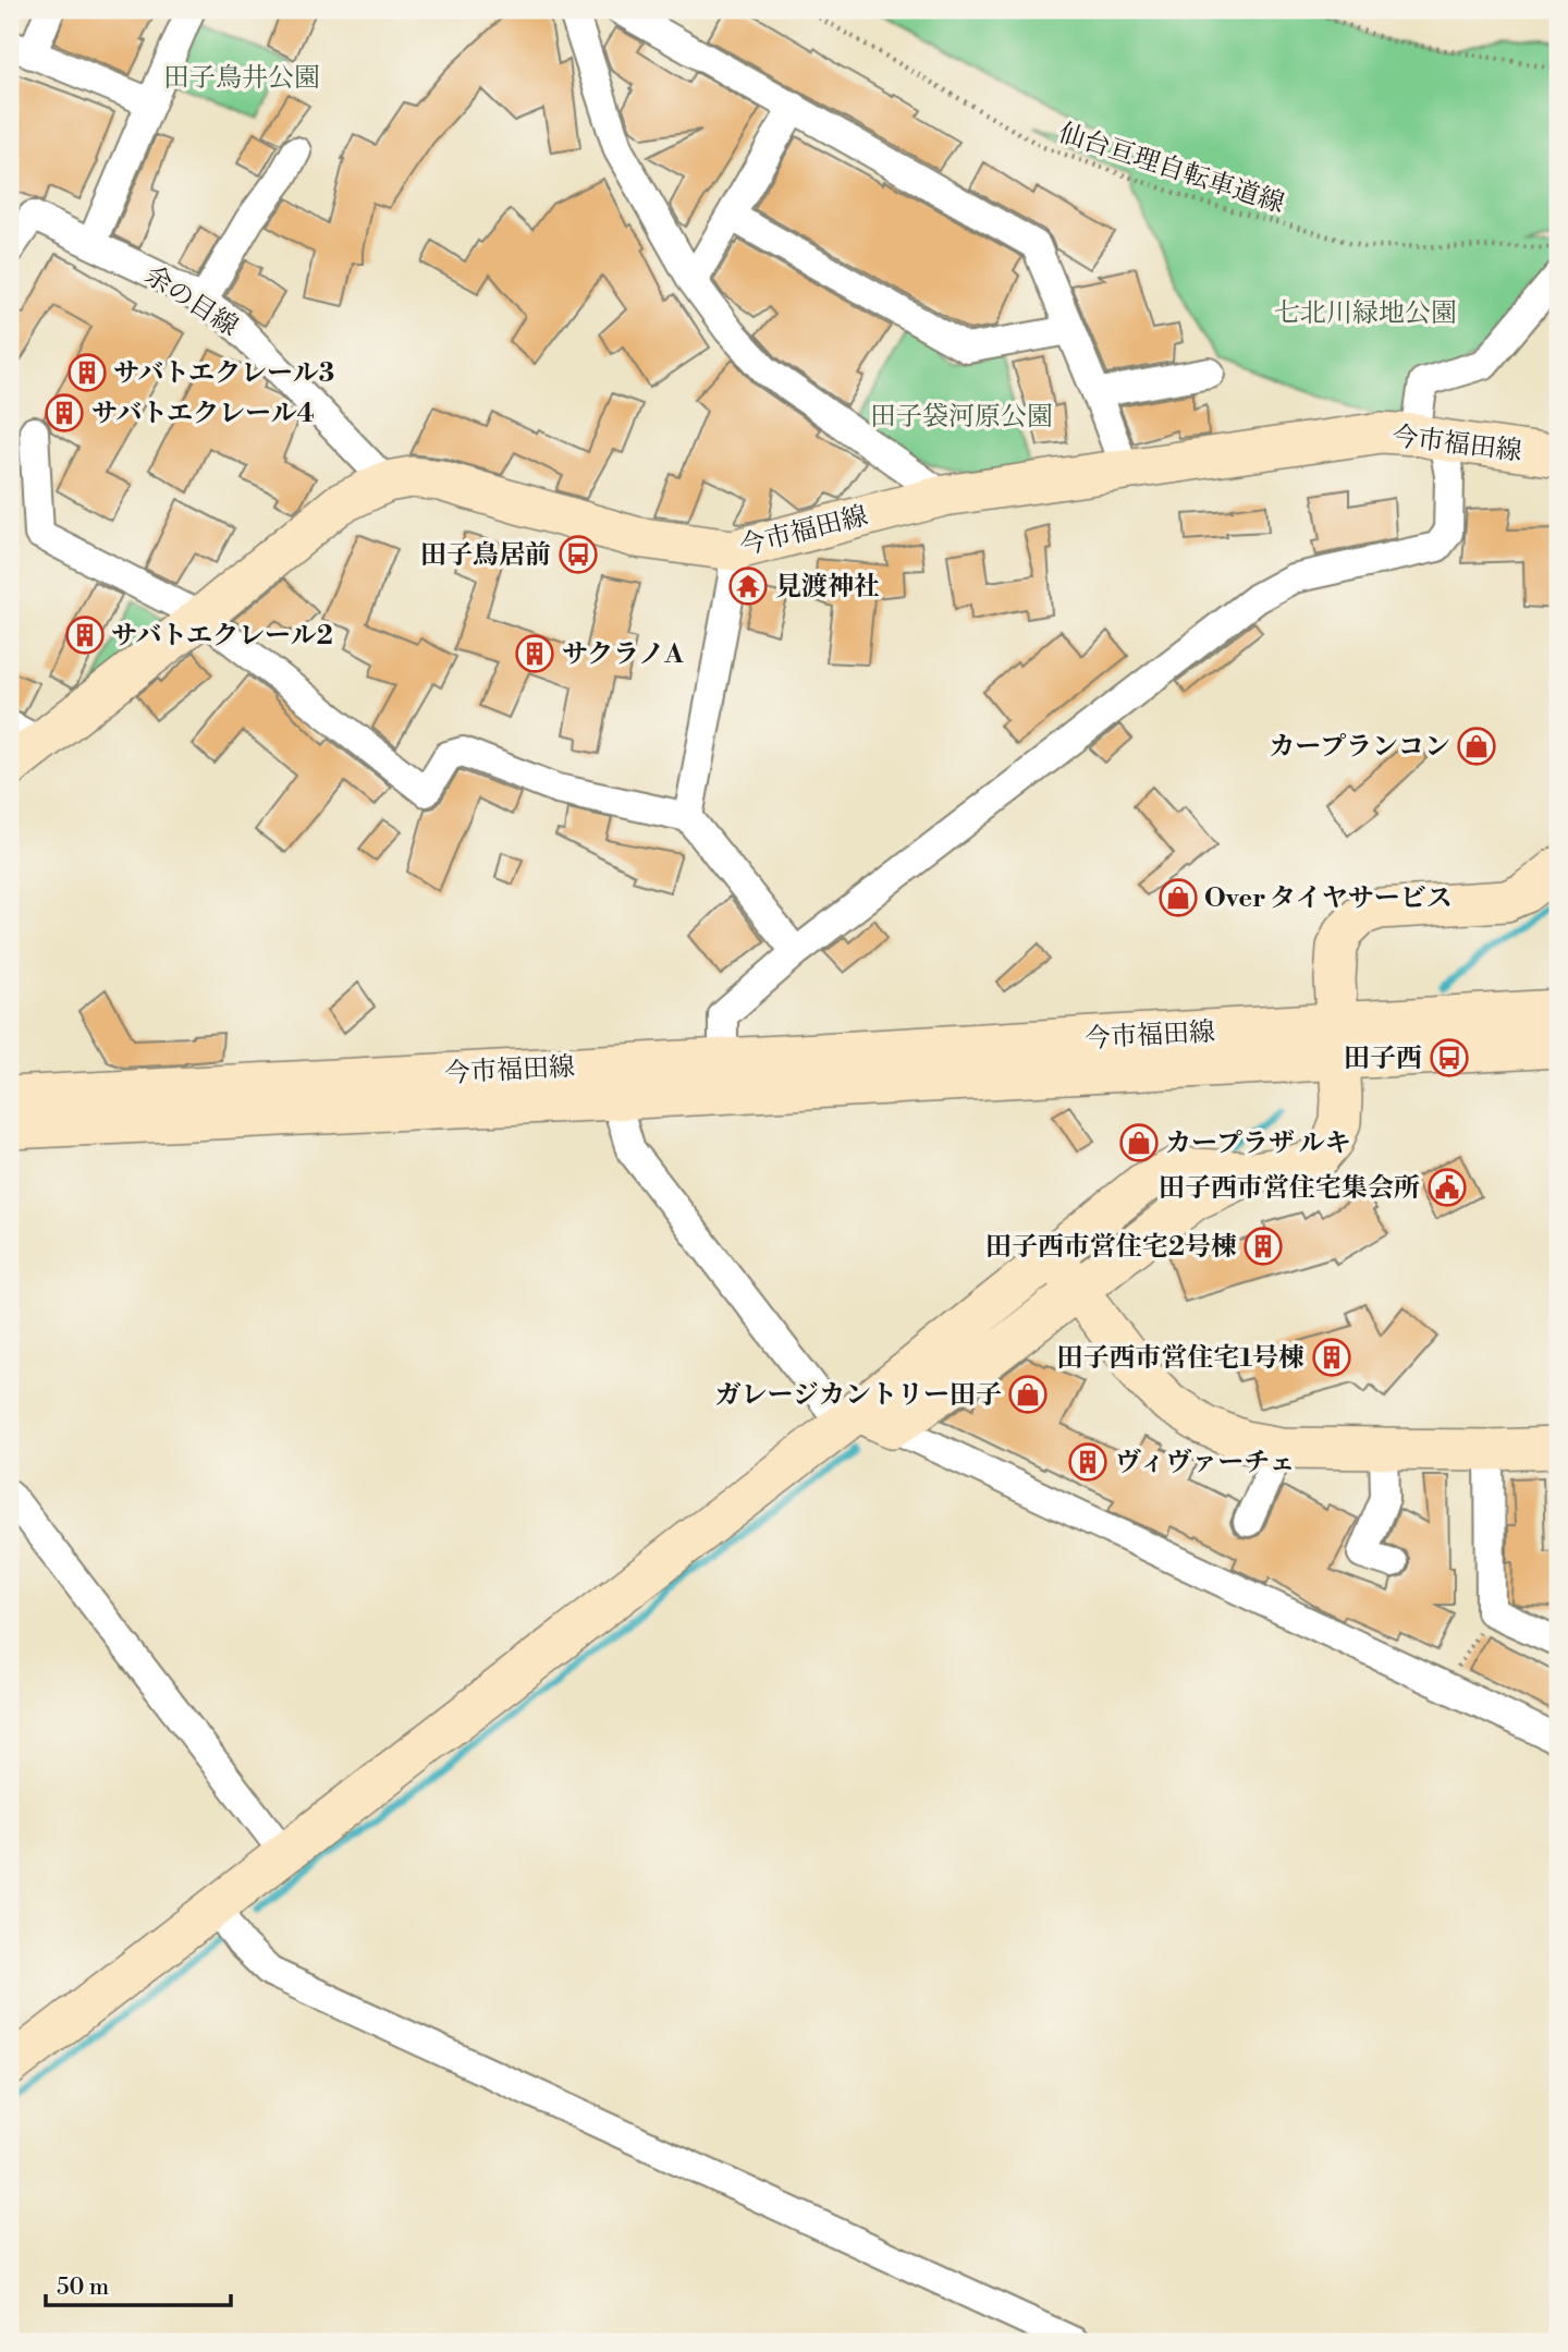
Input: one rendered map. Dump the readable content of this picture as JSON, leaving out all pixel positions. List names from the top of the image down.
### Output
{
  "streets": {
    "main road": ["今市福田線"],
    "street": ["余の目線"],
    "path": ["仙台亘理自転車道線"]
  },
  "crossings": [
    ["余の目線", "今市福田線"]
  ],
  "parks": ["田子鳥井公園", "七北川緑地公園", "田子袋河原公園"],
  "places": {
    "building": [
      "サバトエクレール3",
      "サバトエクレール4",
      "サバトエクレール2",
      "サクラノA",
      "田子西市営住宅2号棟",
      "田子西市営住宅1号棟",
      "ヴィヴァーチェ"
    ],
    "bus stop": ["田子鳥居前", "田子西"],
    "temple": ["見渡神社"],
    "shop": [
      "カープランコン",
      "Over タイヤサービス",
      "カープラザ ルキ",
      "ガレージカントリー田子"
    ],
    "public building": ["田子西市営住宅集会所"]
  },
  "scale_bar": "50 m"
}
